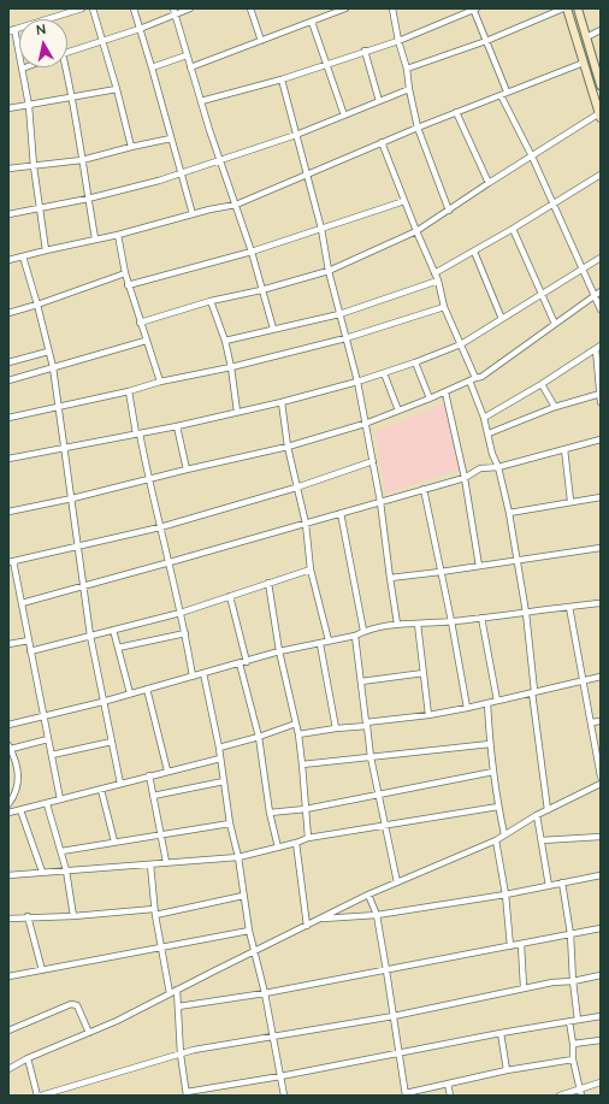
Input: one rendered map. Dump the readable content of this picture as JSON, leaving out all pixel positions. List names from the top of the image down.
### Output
{
  "north": "top"
}
